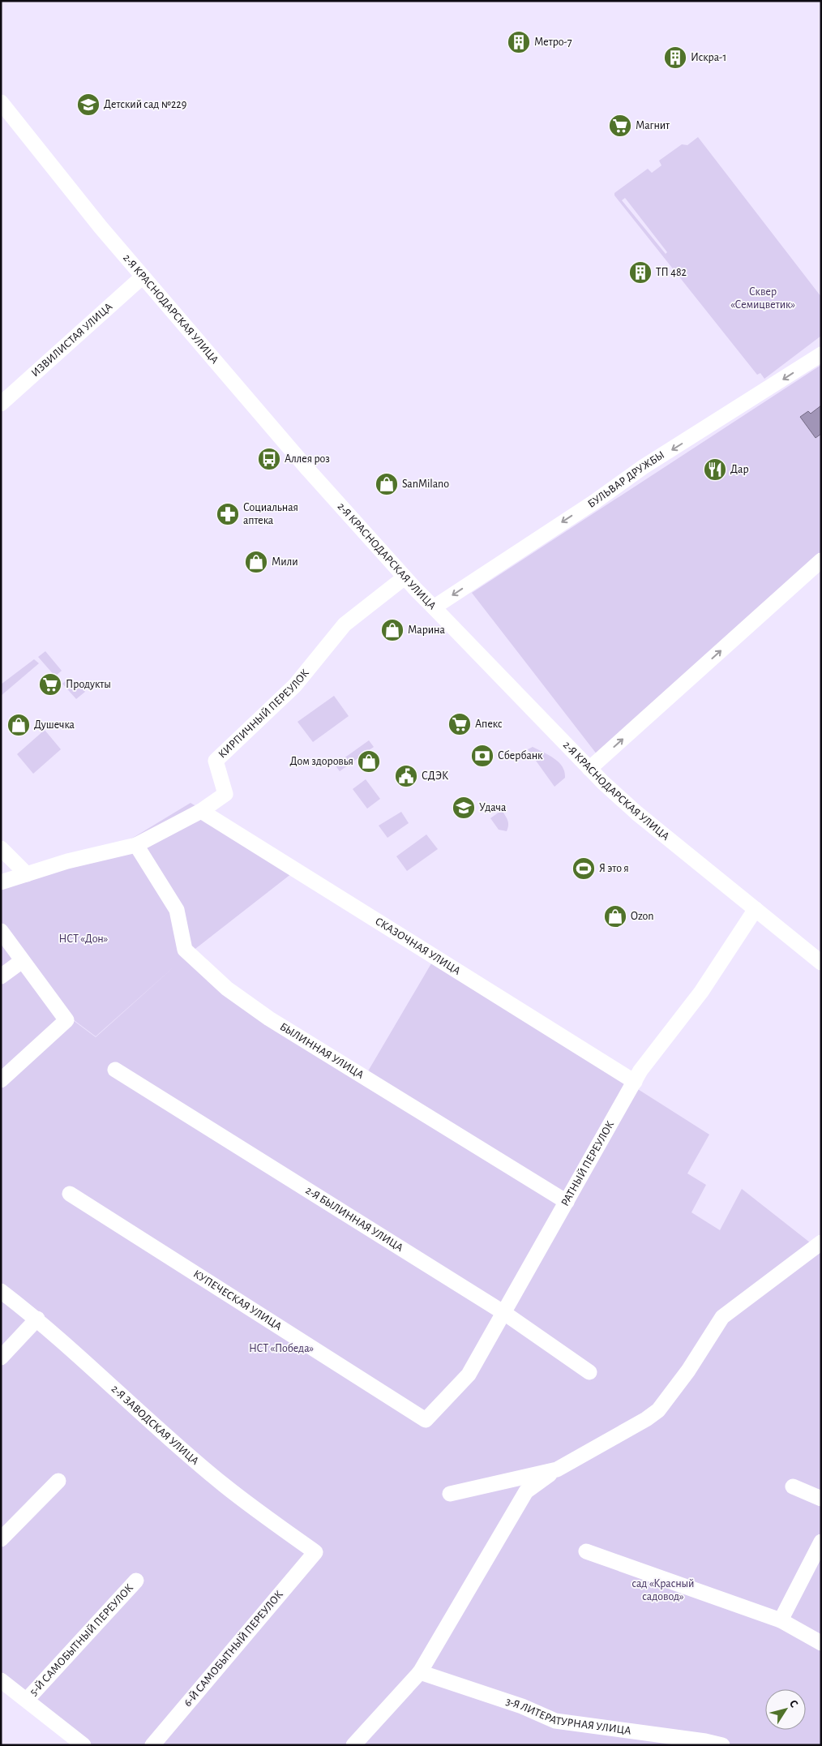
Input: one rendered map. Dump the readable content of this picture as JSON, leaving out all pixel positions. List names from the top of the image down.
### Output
{
  "streets": {
    "street": [
      "2-Я КРАСНОДАРСКАЯ УЛИЦА",
      "ИЗВИЛИСТАЯ УЛИЦА",
      "БУЛЬВАР ДРУЖБЫ",
      "КИРПИЧНЫЙ ПЕРЕУЛОК",
      "СКАЗОЧНАЯ УЛИЦА",
      "БЫЛИННАЯ УЛИЦА",
      "РАТНЫЙ ПЕРЕУЛОК",
      "2-Я БЫЛИННАЯ УЛИЦА",
      "КУПЕЧЕСКАЯ УЛИЦА",
      "2-Я ЗАВОДСКАЯ УЛИЦА",
      "5-Й САМОБЫТНЫЙ ПЕРЕУЛОК",
      "6-Й САМОБЫТНЫЙ ПЕРЕУЛОК",
      "3-Я ЛИТЕРАТУРНАЯ УЛИЦА"
    ]
  },
  "crossings": [
    ["2-Я КРАСНОДАРСКАЯ УЛИЦА", "ИЗВИЛИСТАЯ УЛИЦА"],
    ["2-Я КРАСНОДАРСКАЯ УЛИЦА", "БУЛЬВАР ДРУЖБЫ"],
    ["2-Я КРАСНОДАРСКАЯ УЛИЦА", "КИРПИЧНЫЙ ПЕРЕУЛОК"],
    ["2-Я КРАСНОДАРСКАЯ УЛИЦА", "РАТНЫЙ ПЕРЕУЛОК"],
    ["КИРПИЧНЫЙ ПЕРЕУЛОК", "СКАЗОЧНАЯ УЛИЦА"],
    ["КИРПИЧНЫЙ ПЕРЕУЛОК", "БЫЛИННАЯ УЛИЦА"],
    ["СКАЗОЧНАЯ УЛИЦА", "РАТНЫЙ ПЕРЕУЛОК"],
    ["БЫЛИННАЯ УЛИЦА", "РАТНЫЙ ПЕРЕУЛОК"],
    ["РАТНЫЙ ПЕРЕУЛОК", "2-Я БЫЛИННАЯ УЛИЦА"],
    ["РАТНЫЙ ПЕРЕУЛОК", "КУПЕЧЕСКАЯ УЛИЦА"],
    ["2-Я ЗАВОДСКАЯ УЛИЦА", "6-Й САМОБЫТНЫЙ ПЕРЕУЛОК"]
  ],
  "one_way": ["БУЛЬВАР ДРУЖБЫ"],
  "parks": [
    "Сквер «Семицветик»",
    "НСТ «Дон»",
    "НСТ «Победа»",
    "сад «Красный садовод»"
  ],
  "places": {
    "building": ["Метро-7", "Искра-1", "ТП 482"],
    "school or university": ["Детский сад №229", "Удача"],
    "supermarket": ["Магнит", "Продукты", "Апекс"],
    "bus stop": ["Аллея роз"],
    "restaurant": ["Дар"],
    "shop": [
      "SanMilano",
      "Мили",
      "Марина",
      "Душечка",
      "Дом здоровья",
      "Ozon"
    ],
    "pharmacy": ["Социальная аптека"],
    "bank": ["Сбербанк"],
    "public building": ["СДЭК"],
    "sports": ["Я это я"]
  },
  "north": "top right"
}
